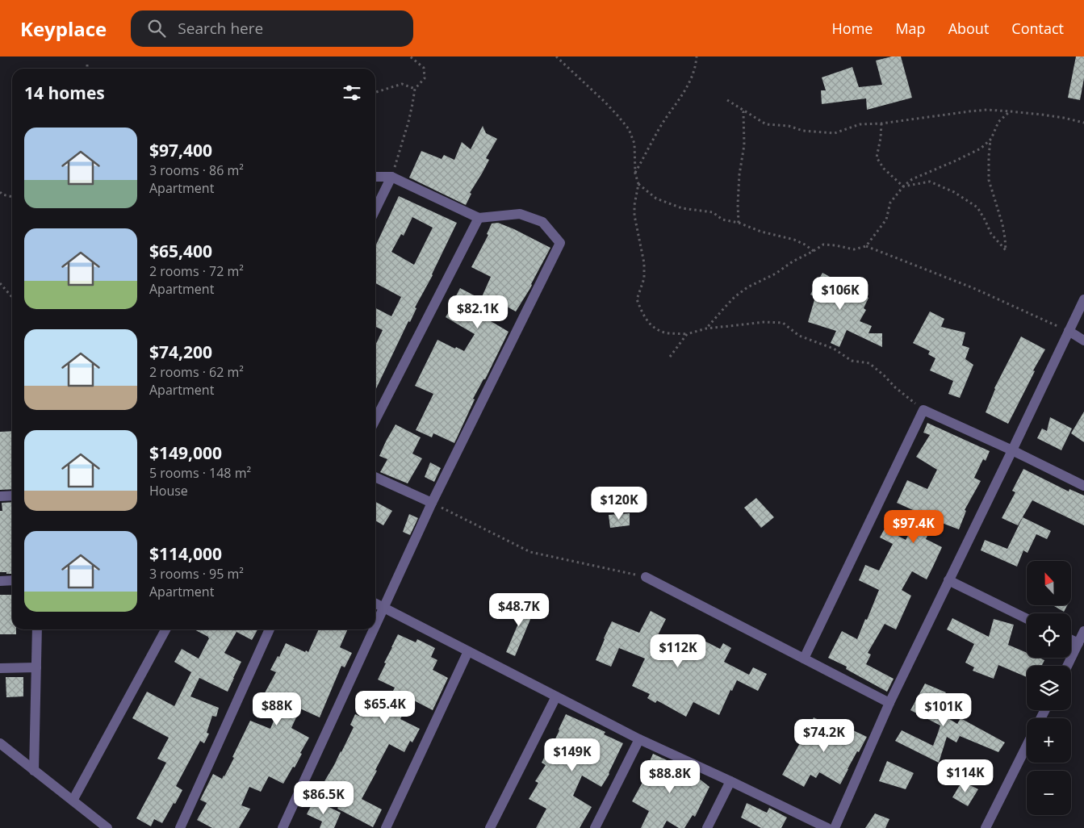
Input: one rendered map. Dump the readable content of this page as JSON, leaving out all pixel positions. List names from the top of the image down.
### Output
{
  "north": "top",
  "page": {
    "header": "Keyplace",
    "search": "Search here",
    "nav": [
      "Home",
      "Map",
      "About",
      "Contact"
    ],
    "heading": "14 homes",
    "list": [
      {
        "name": "$97,400",
        "note": "3 rooms · 86 m² · Apartment"
      },
      {
        "name": "$65,400",
        "note": "2 rooms · 72 m² · Apartment"
      },
      {
        "name": "$74,200",
        "note": "2 rooms · 62 m² · Apartment"
      },
      {
        "name": "$149,000",
        "note": "5 rooms · 148 m² · House"
      },
      {
        "name": "$114,000",
        "note": "3 rooms · 95 m² · Apartment"
      }
    ],
    "price": [
      "$106K",
      "$82.1K",
      "$120K",
      "$97.4K",
      "$48.7K",
      "$112K",
      "$65.4K",
      "$88K",
      "$101K",
      "$74.2K",
      "$149K",
      "$114K",
      "$88.8K",
      "$86.5K"
    ],
    "map_buttons": ["+", "−"]
  }
}
